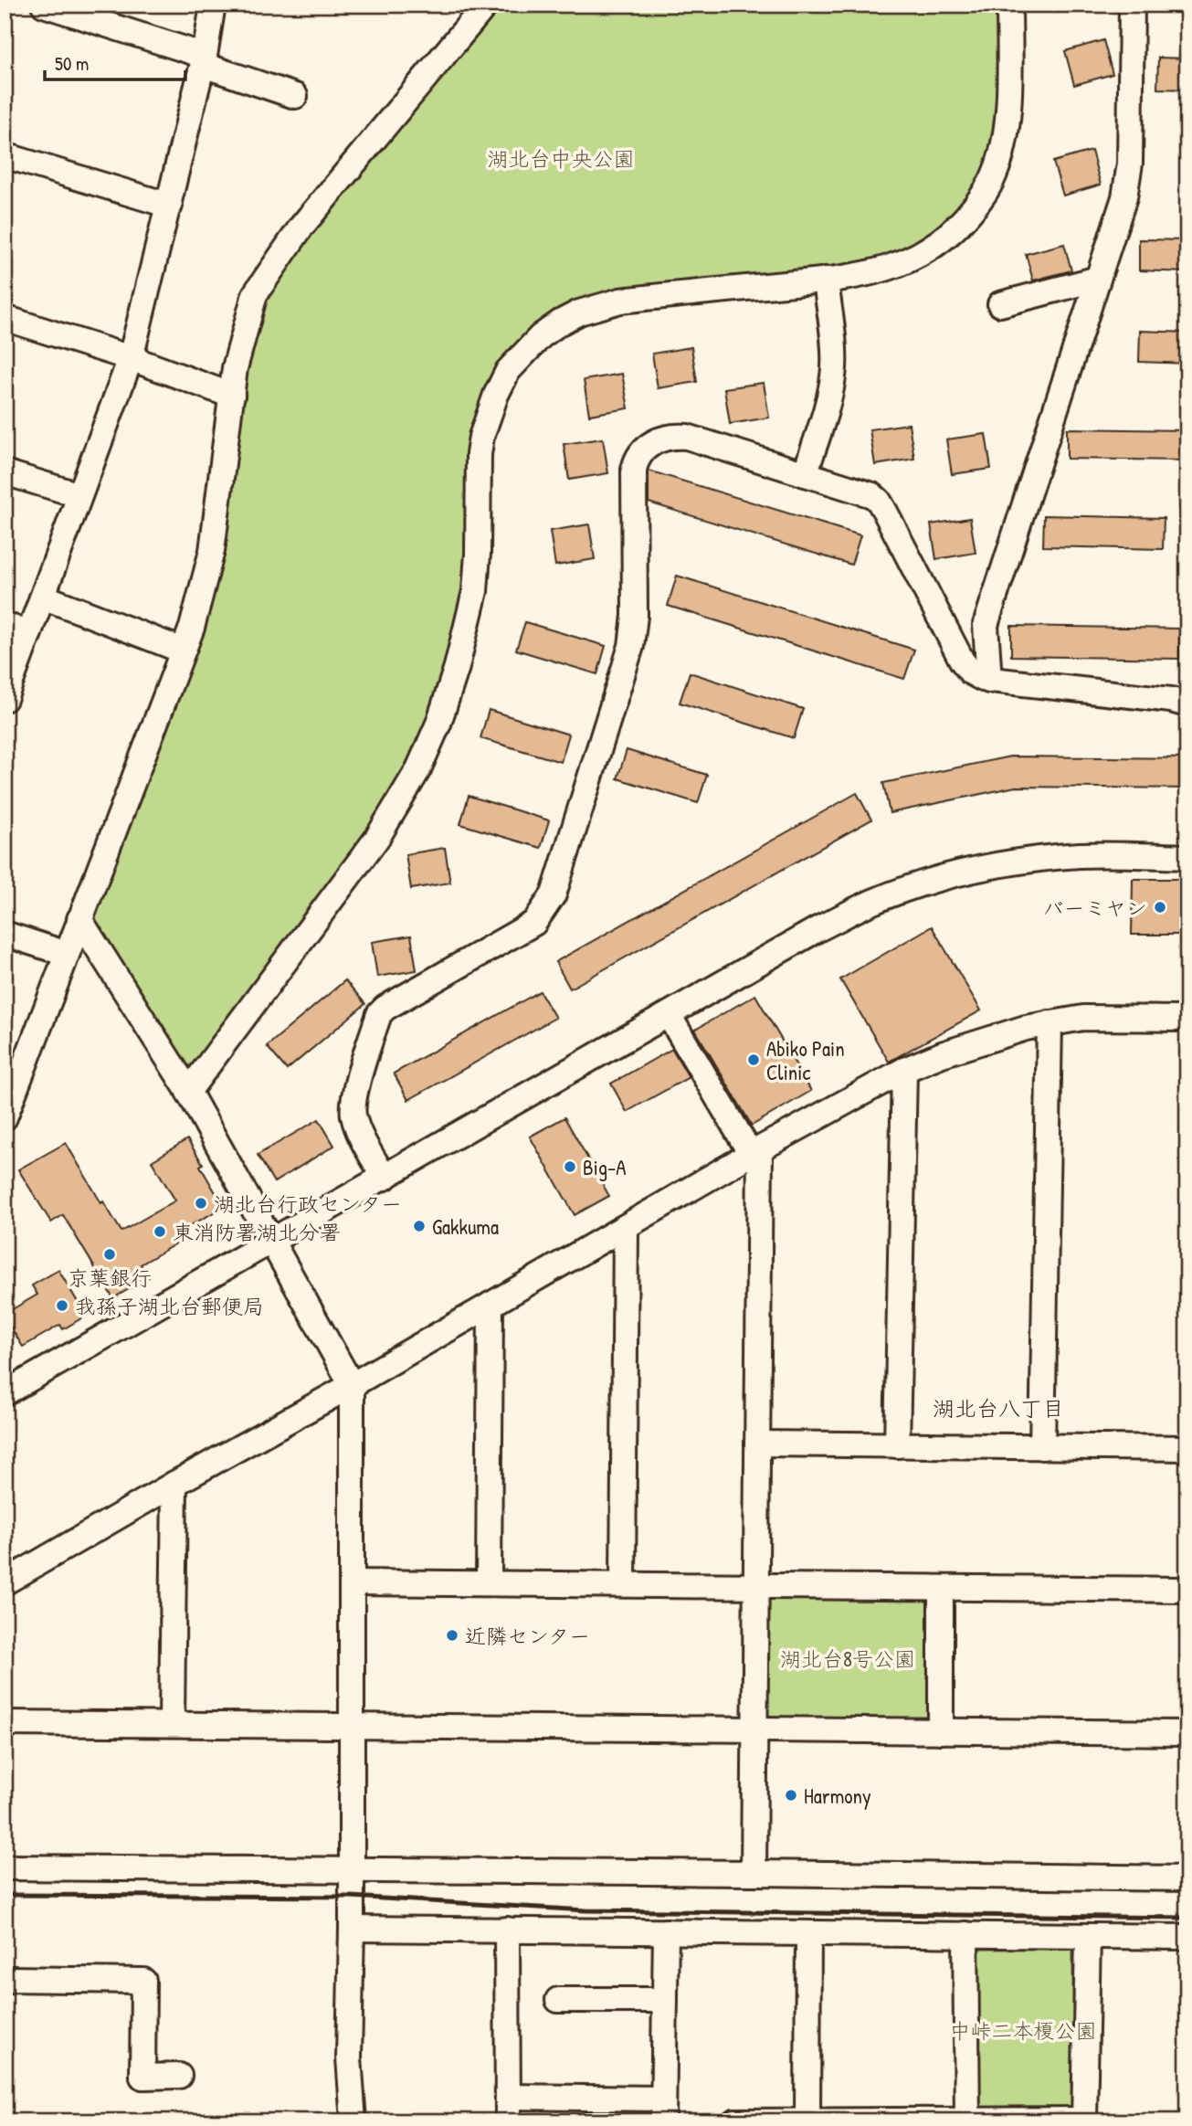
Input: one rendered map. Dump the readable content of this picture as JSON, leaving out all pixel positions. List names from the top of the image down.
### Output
{
  "districts": ["湖北台八丁目"],
  "parks": ["湖北台中央公園", "湖北台8号公園", "中峠二本榎公園"],
  "places": [
    "バーミヤン",
    "Abiko Pain Clinic",
    "Big-A",
    "湖北台行政センター",
    "Gakkuma",
    "東消防署湖北分署",
    "京葉銀行",
    "我孫子湖北台郵便局",
    "近隣センター",
    "Harmony"
  ],
  "scale_bar": "50 m"
}
